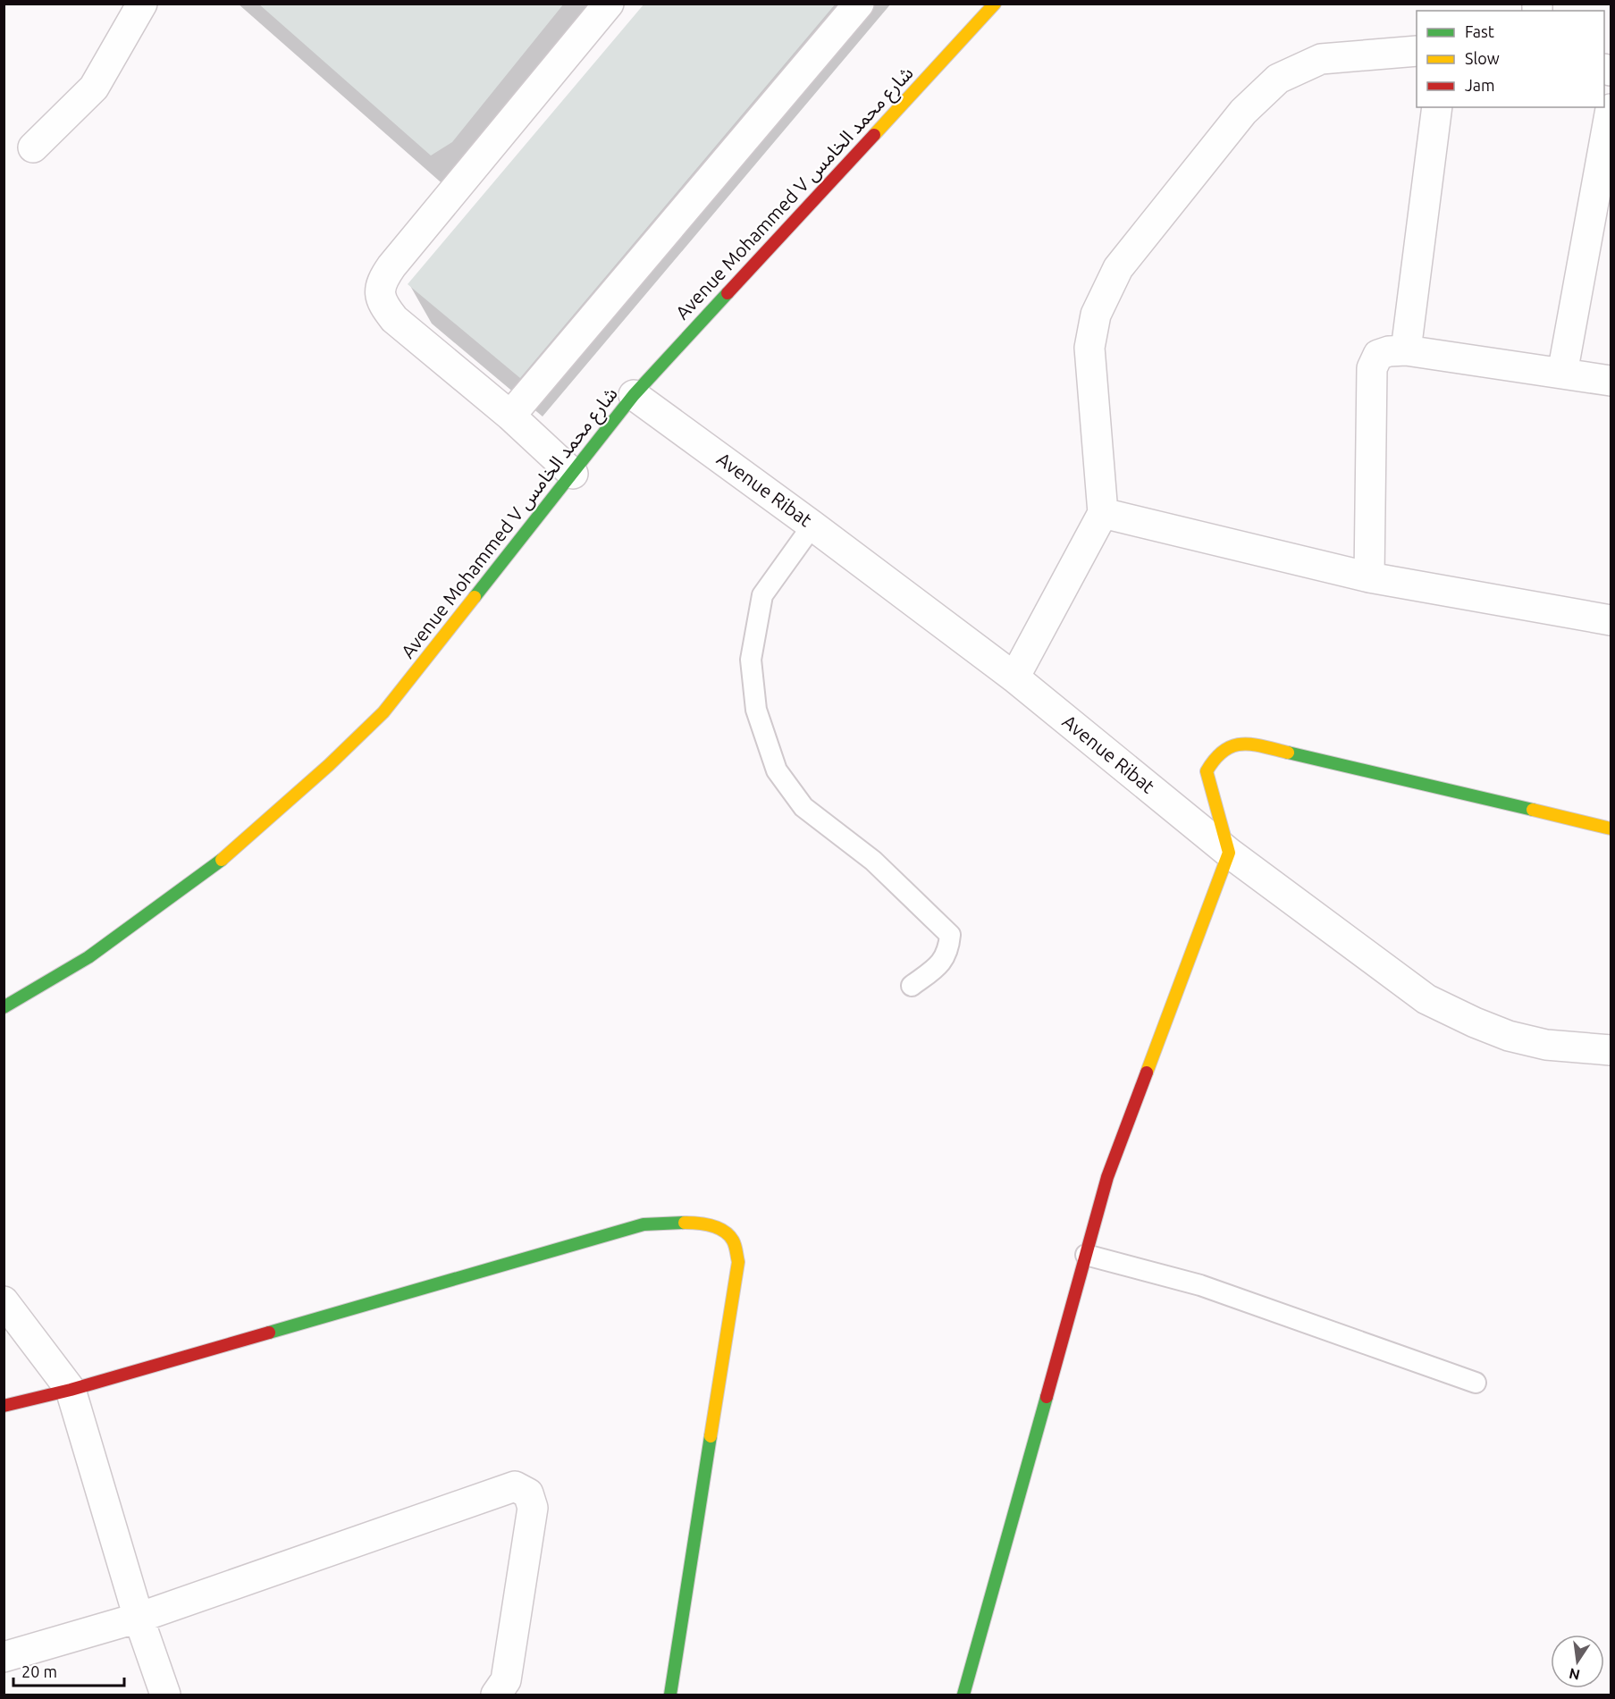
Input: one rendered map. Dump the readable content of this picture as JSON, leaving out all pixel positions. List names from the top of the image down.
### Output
{
  "streets": {
    "street": ["Avenue Mohammed V شارع محمد الخامس", "Avenue Ribat"]
  },
  "crossings": [
    ["Avenue Mohammed V شارع محمد الخامس", "Avenue Ribat"]
  ],
  "legend": ["Fast", "Slow", "Jam"],
  "scale_bar": "20 m",
  "north": "bottom"
}
